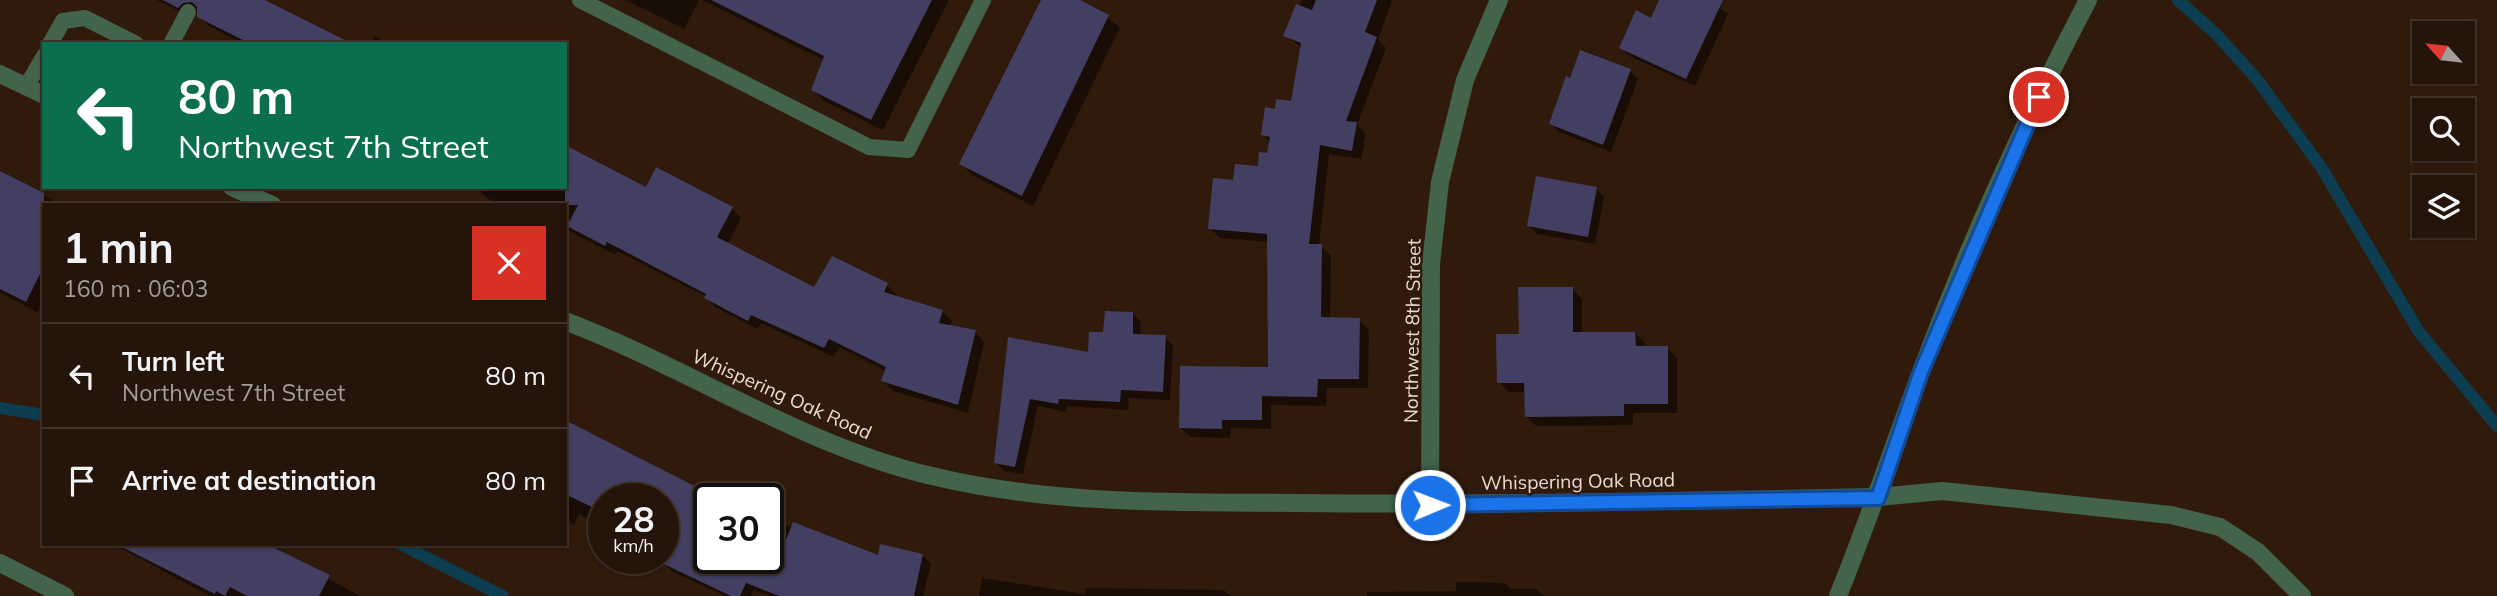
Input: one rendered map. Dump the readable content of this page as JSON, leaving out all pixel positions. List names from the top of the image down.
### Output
{
  "streets": {
    "street": ["Northwest 8th Street", "Whispering Oak Road"]
  },
  "crossings": [
    ["Northwest 8th Street", "Whispering Oak Road"]
  ],
  "north": "top left",
  "page": {
    "turn": ["80 m", "Northwest 7th Street"],
    "heading": ["1 min", "160 m · 06:03"],
    "list": [
      {
        "name": "Turn left",
        "note": "Northwest 7th Street",
        "value": "80 m"
      },
      {
        "name": "Arrive at destination",
        "value": "80 m"
      }
    ],
    "speed": "28 km/h",
    "limit": "30"
  }
}
